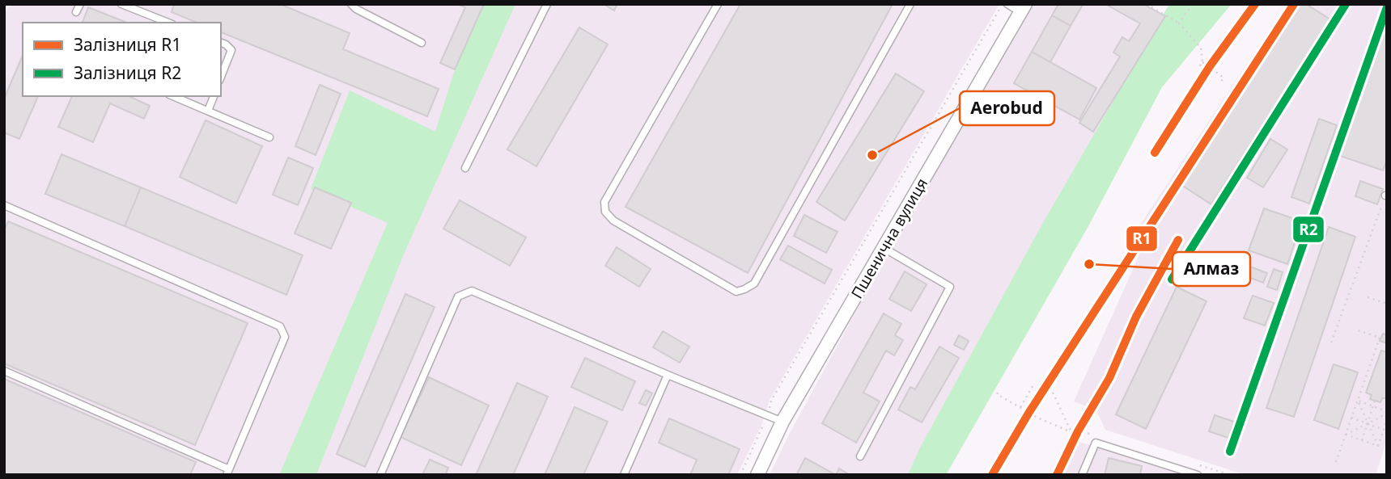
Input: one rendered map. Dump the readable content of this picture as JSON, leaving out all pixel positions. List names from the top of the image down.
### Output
{
  "streets": {
    "street": ["Пшенична вулиця"]
  },
  "places": ["Aerobud", "Алмаз"],
  "lines": ["rail line R1", "rail line R2"],
  "legend": ["Залізниця R1", "Залізниця R2"]
}
